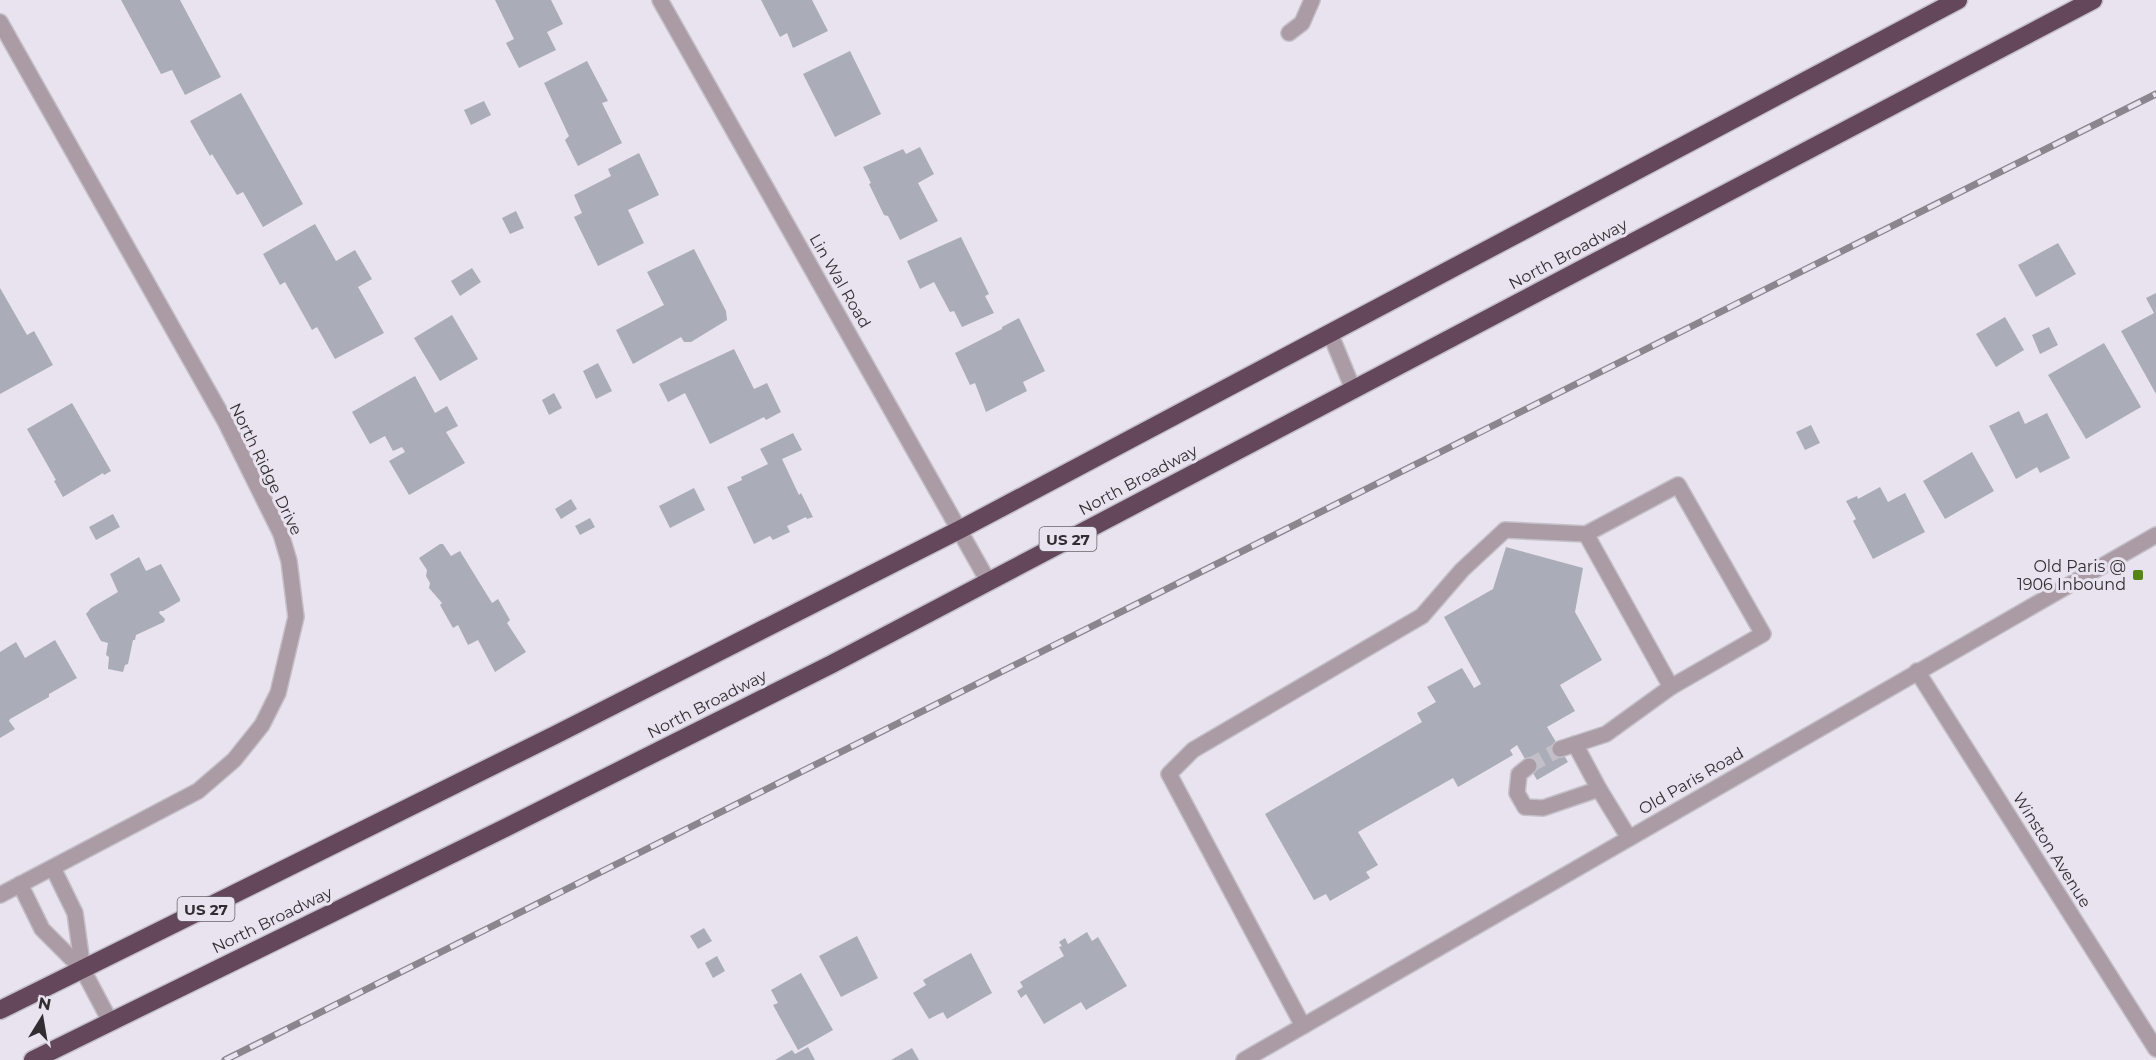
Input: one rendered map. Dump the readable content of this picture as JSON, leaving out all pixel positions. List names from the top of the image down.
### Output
{
  "streets": {
    "highway": ["North Broadway", "US 27"],
    "street": [
      "Lin Wal Road",
      "North Ridge Drive",
      "Old Paris Road",
      "Winston Avenue"
    ]
  },
  "crossings": [
    ["North Broadway", "Lin Wal Road"],
    ["Lin Wal Road", "US 27"],
    ["Old Paris Road", "Winston Avenue"]
  ],
  "places": {
    "transit": ["Old Paris @ 1906 Inbound"]
  },
  "north": "top"
}
